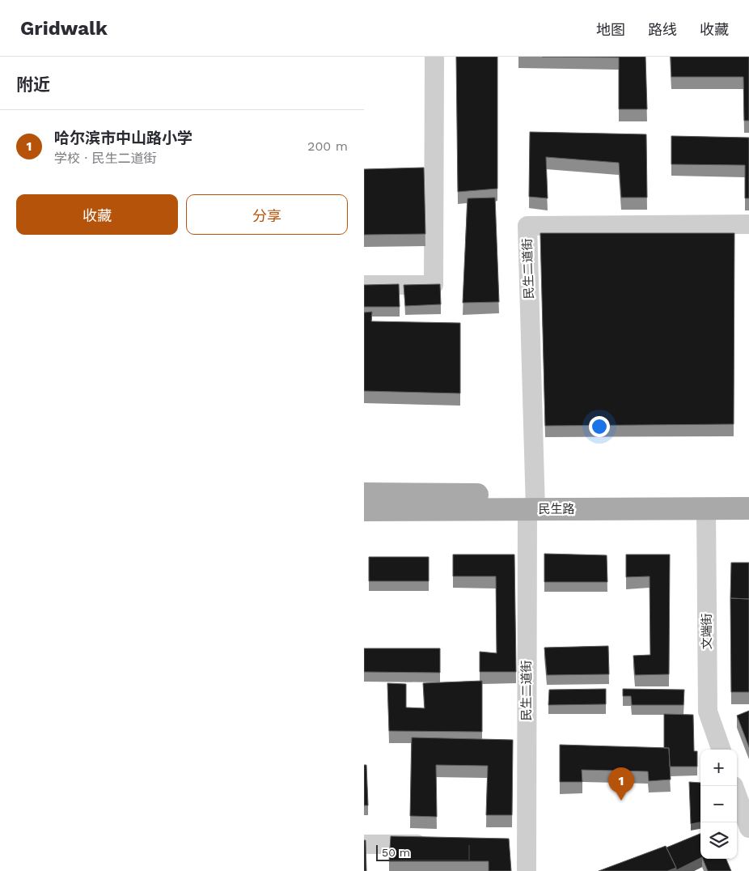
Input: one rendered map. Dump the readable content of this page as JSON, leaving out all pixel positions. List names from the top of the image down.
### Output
{
  "streets": {
    "main road": ["民生路"],
    "street": ["民生二道街", "文端街"]
  },
  "crossings": [
    ["民生二道街", "民生路"],
    ["民生路", "文端街"]
  ],
  "scale_bar": "50 m",
  "page": {
    "header": "Gridwalk",
    "nav": ["地图", "路线", "收藏"],
    "heading": "附近",
    "list": [
      {
        "mark": "1",
        "name": "哈尔滨市中山路小学",
        "note": "学校 · 民生二道街",
        "value": "200 m"
      }
    ],
    "buttons": ["收藏", "分享"],
    "map_buttons": ["+", "−"],
    "pins": "1",
    "scale": "50 m"
  }
}
